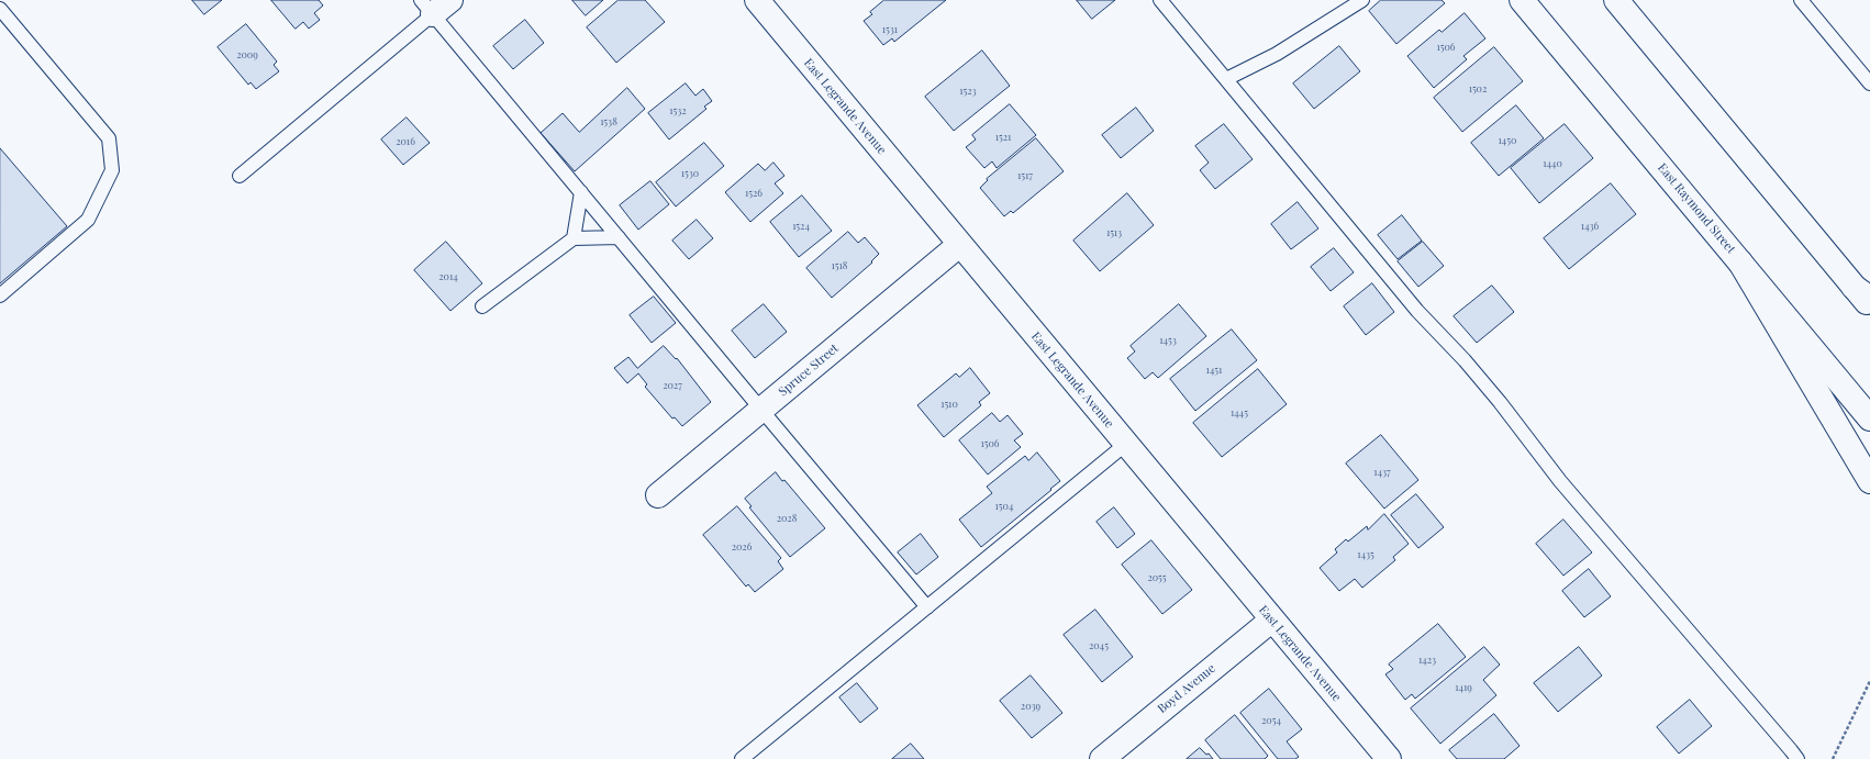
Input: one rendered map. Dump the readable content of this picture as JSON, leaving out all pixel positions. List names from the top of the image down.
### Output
{
  "streets": {
    "main road": [
      "East Legrande Avenue",
      "East Raymond Street",
      "Spruce Street",
      "Boyd Avenue"
    ]
  },
  "crossings": [
    ["East Legrande Avenue", "Spruce Street"],
    ["East Legrande Avenue", "Boyd Avenue"]
  ],
  "house_numbers": [
    "1531",
    "1506",
    "2009",
    "1502",
    "1523",
    "1532",
    "1538",
    "1521",
    "1450",
    "2016",
    "1440",
    "1530",
    "1517",
    "1526",
    "1524",
    "1436",
    "1513",
    "1518",
    "2014",
    "1453",
    "1451",
    "2027",
    "1510",
    "1445",
    "1506",
    "1437",
    "1504",
    "2028",
    "2026",
    "1435",
    "2055",
    "2045",
    "1423",
    "1419",
    "2039",
    "2054"
  ]
}
